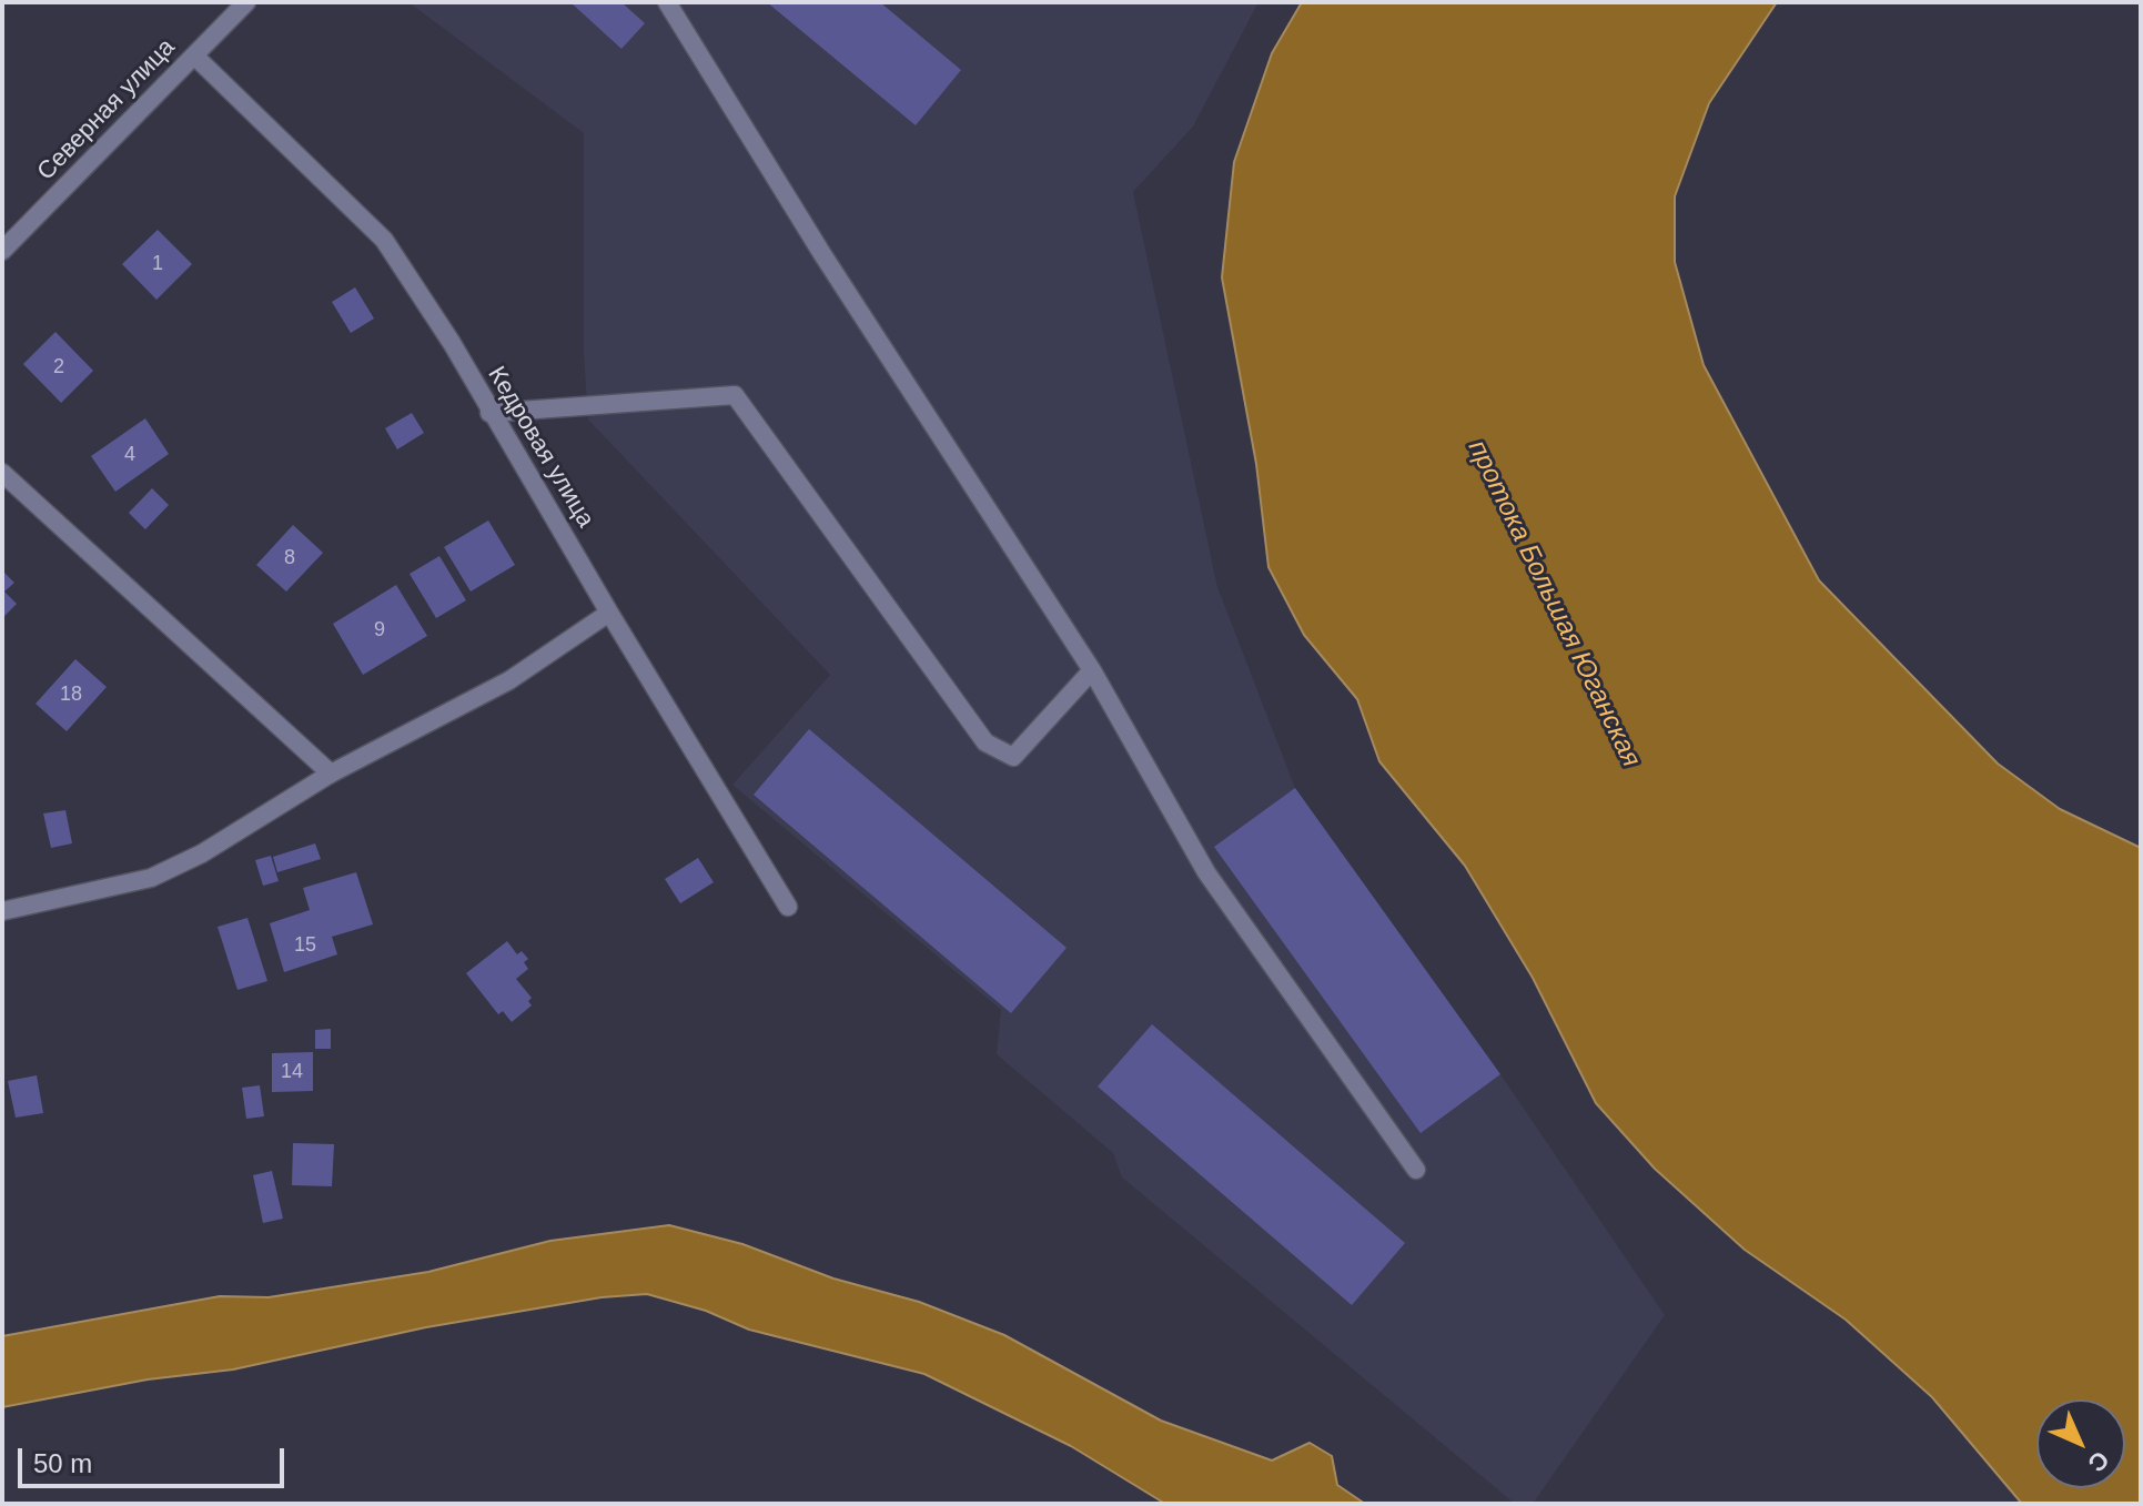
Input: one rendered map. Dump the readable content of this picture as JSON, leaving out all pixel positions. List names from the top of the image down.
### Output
{
  "streets": {
    "street": ["Северная улица", "Кедровая улица"]
  },
  "crossings": [
    ["Северная улица", "Кедровая улица"]
  ],
  "water": ["протока Большая Юганская"],
  "house_numbers": [
    "1",
    "2",
    "4",
    "8",
    "9",
    "18",
    "15",
    "14"
  ],
  "scale_bar": "50 m",
  "north": "bottom right"
}
